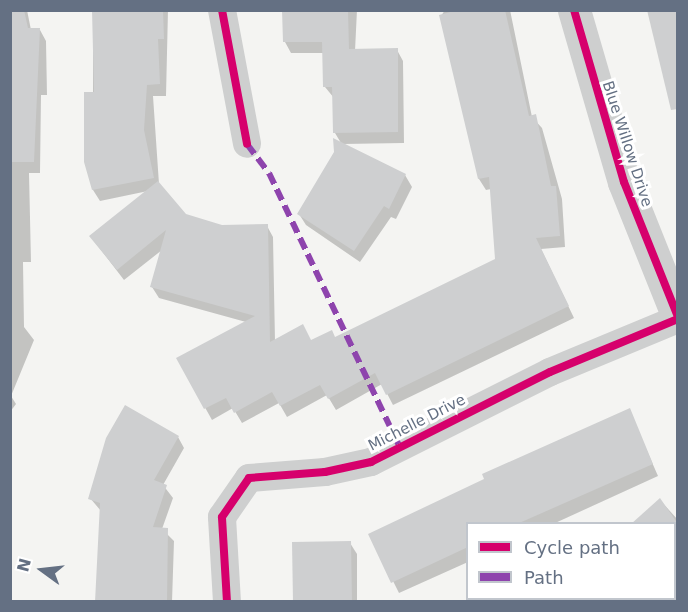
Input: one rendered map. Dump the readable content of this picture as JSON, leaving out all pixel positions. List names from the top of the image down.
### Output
{
  "streets": {
    "street": ["Blue Willow Drive", "Michelle Drive"]
  },
  "crossings": [
    ["Blue Willow Drive", "Michelle Drive"]
  ],
  "legend": ["Cycle path", "Path"],
  "north": "left"
}
